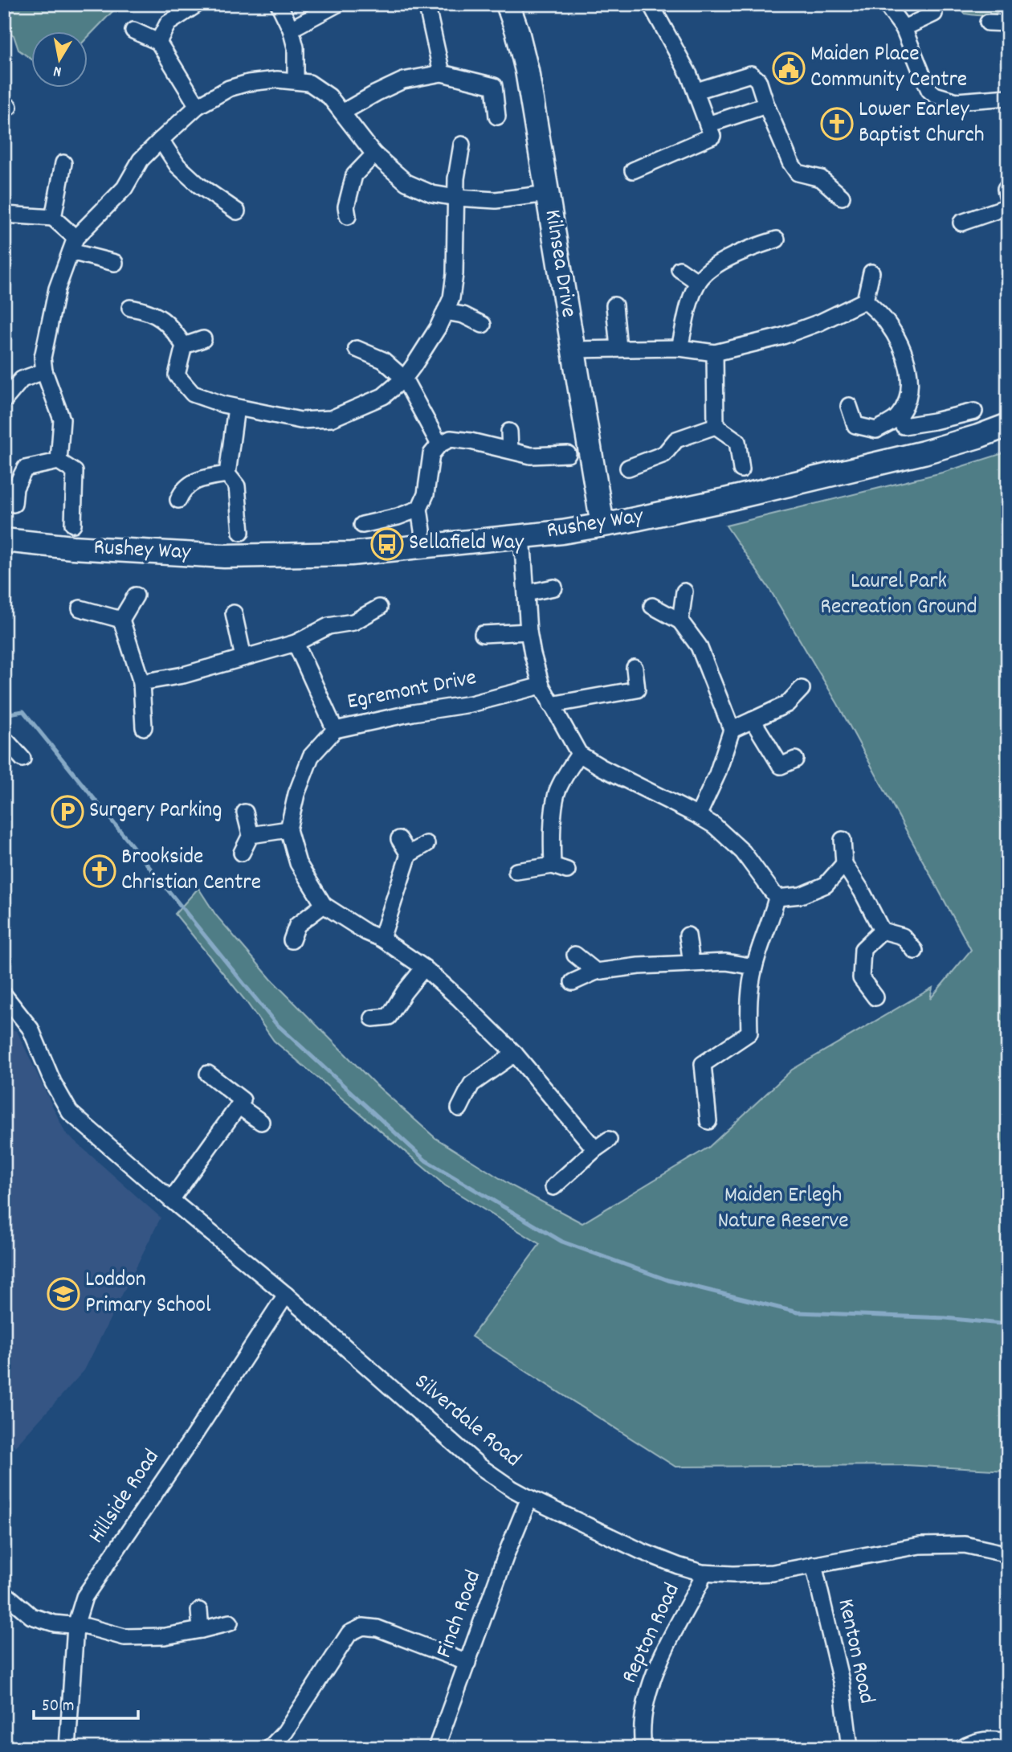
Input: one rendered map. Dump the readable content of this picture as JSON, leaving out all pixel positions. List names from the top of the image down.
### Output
{
  "streets": {
    "street": [
      "Kilnsea Drive",
      "Rushey Way",
      "Egremont Drive",
      "Silverdale Road",
      "Hillside Road",
      "Finch Road",
      "Repton Road",
      "Kenton Road"
    ]
  },
  "crossings": [
    ["Kilnsea Drive", "Rushey Way"],
    ["Silverdale Road", "Hillside Road"],
    ["Silverdale Road", "Finch Road"],
    ["Silverdale Road", "Repton Road"],
    ["Silverdale Road", "Kenton Road"]
  ],
  "parks": ["Laurel Park Recreation Ground", "Maiden Erlegh Nature Reserve"],
  "places": {
    "public building": ["Maiden Place Community Centre"],
    "church": ["Lower Earley Baptist Church", "Brookside Christian Centre"],
    "bus stop": ["Sellafield Way"],
    "parking": ["Surgery Parking"],
    "school or university": ["Loddon Primary School"]
  },
  "scale_bar": "50 m",
  "north": "bottom"
}
